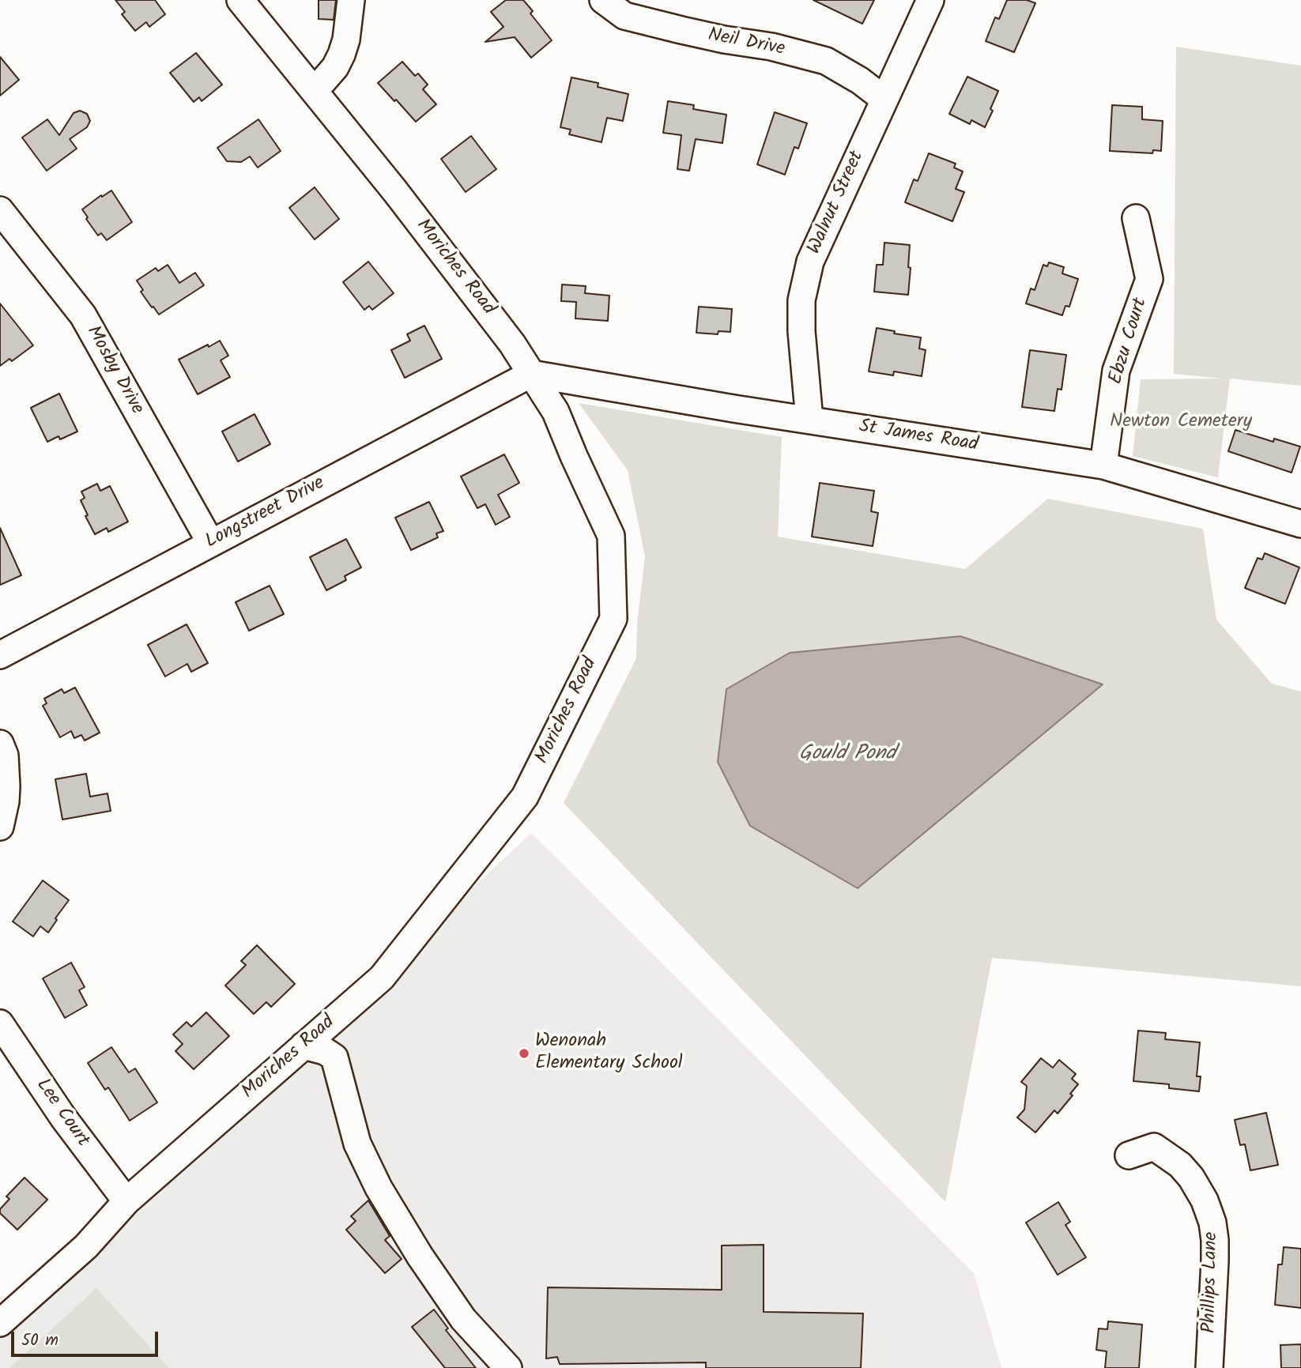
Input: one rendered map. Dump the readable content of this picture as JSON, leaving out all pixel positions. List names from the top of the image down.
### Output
{
  "streets": {
    "street": [
      "Neil Drive",
      "Walnut Street",
      "Moriches Road",
      "Ebzu Court",
      "Mosby Drive",
      "St James Road",
      "Longstreet Drive",
      "Lee Court",
      "Phillips Lane"
    ]
  },
  "crossings": [
    ["Neil Drive", "Walnut Street"],
    ["Walnut Street", "St James Road"],
    ["Moriches Road", "St James Road"],
    ["Moriches Road", "Longstreet Drive"],
    ["Moriches Road", "Lee Court"],
    ["Ebzu Court", "St James Road"],
    ["Mosby Drive", "Longstreet Drive"],
    ["St James Road", "Longstreet Drive"]
  ],
  "water": ["Gould Pond"],
  "parks": ["Newton Cemetery"],
  "places": ["Wenonah Elementary School"],
  "scale_bar": "50 m"
}
